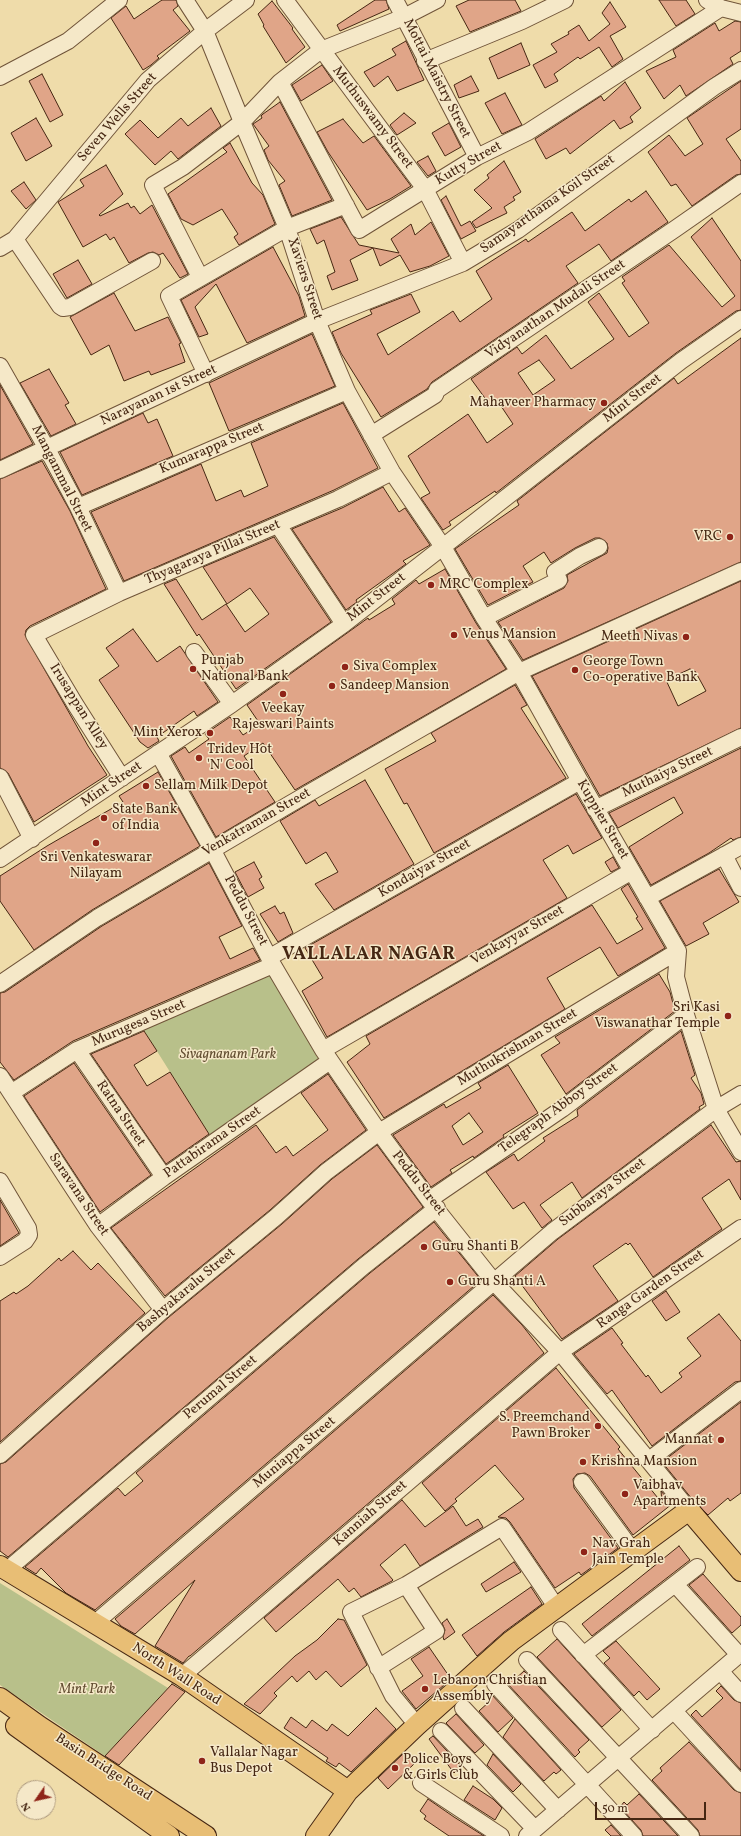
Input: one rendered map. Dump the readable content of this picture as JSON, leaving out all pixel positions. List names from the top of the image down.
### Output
{
  "streets": {
    "main road": ["Peddu Street", "North Wall Road", "Basin Bridge Road"],
    "street": [
      "Mottai Maistry Street",
      "Seven Wells Street",
      "Muthuswamy Street",
      "Kutty Street",
      "Samayarthama Koil Street",
      "Xaviers Street",
      "Vidyanathan Mudali Street",
      "Narayanan 1st Street",
      "Mint Street",
      "Kumarappa Street",
      "Mangammal Street",
      "Thyagaraya Pillai Street",
      "Irusappan Alley",
      "Muthaiya Street",
      "Kuppier Street",
      "Venkatraman Street",
      "Kondaiyar Street",
      "Venkayyar Street",
      "Murugesa Street",
      "Muthukrishnan Street",
      "Telegraph Abboy Street",
      "Ratna Street",
      "Pattabirama Street",
      "Subbaraya Street",
      "Saravana Street",
      "Ranga Garden Street",
      "Bashyakaralu Street",
      "Perumal Street",
      "Muniappa Street",
      "Kanniah Street"
    ]
  },
  "crossings": [
    ["Mottai Maistry Street", "Kutty Street"],
    ["Seven Wells Street", "Xaviers Street"],
    ["Muthuswamy Street", "Kutty Street"],
    ["Muthuswamy Street", "Samayarthama Koil Street"],
    ["Samayarthama Koil Street", "Xaviers Street"],
    ["Samayarthama Koil Street", "Narayanan 1st Street"],
    ["Xaviers Street", "Vidyanathan Mudali Street"],
    ["Xaviers Street", "Narayanan 1st Street"],
    ["Xaviers Street", "Mint Street"],
    ["Xaviers Street", "Kumarappa Street"],
    ["Xaviers Street", "Thyagaraya Pillai Street"],
    ["Xaviers Street", "Kuppier Street"],
    ["Narayanan 1st Street", "Mangammal Street"],
    ["Mint Street", "Irusappan Alley"],
    ["Mint Street", "Kuppier Street"],
    ["Mint Street", "Peddu Street"],
    ["Kumarappa Street", "Mangammal Street"],
    ["Mangammal Street", "Thyagaraya Pillai Street"],
    ["Thyagaraya Pillai Street", "Irusappan Alley"],
    ["Muthaiya Street", "Kuppier Street"],
    ["Kuppier Street", "Venkatraman Street"],
    ["Kuppier Street", "Kondaiyar Street"],
    ["Kuppier Street", "Venkayyar Street"],
    ["Kuppier Street", "Muthukrishnan Street"],
    ["Venkatraman Street", "Peddu Street"],
    ["Kondaiyar Street", "Peddu Street"],
    ["Kondaiyar Street", "Murugesa Street"],
    ["Peddu Street", "Venkayyar Street"],
    ["Peddu Street", "Murugesa Street"],
    ["Peddu Street", "Muthukrishnan Street"],
    ["Peddu Street", "Telegraph Abboy Street"],
    ["Peddu Street", "Pattabirama Street"],
    ["Peddu Street", "Subbaraya Street"],
    ["Peddu Street", "Ranga Garden Street"],
    ["Peddu Street", "Bashyakaralu Street"],
    ["Peddu Street", "Perumal Street"],
    ["Peddu Street", "Muniappa Street"],
    ["Peddu Street", "Kanniah Street"],
    ["Venkayyar Street", "Pattabirama Street"],
    ["Murugesa Street", "Ratna Street"],
    ["Murugesa Street", "Saravana Street"],
    ["Muthukrishnan Street", "Bashyakaralu Street"],
    ["Telegraph Abboy Street", "Perumal Street"],
    ["Ratna Street", "Pattabirama Street"],
    ["Pattabirama Street", "Saravana Street"],
    ["Subbaraya Street", "Muniappa Street"],
    ["Saravana Street", "Bashyakaralu Street"],
    ["Ranga Garden Street", "Kanniah Street"],
    ["Perumal Street", "North Wall Road"],
    ["Muniappa Street", "North Wall Road"],
    ["Kanniah Street", "North Wall Road"]
  ],
  "districts": ["VALLALAR NAGAR"],
  "parks": ["Sivagnanam Park", "Mint Park"],
  "places": [
    "Mahaveer Pharmacy",
    "VRC",
    "MRC Complex",
    "Venus Mansion",
    "Meeth Nivas",
    "Siva Complex",
    "Punjab National Bank",
    "George Town Co-operative Bank",
    "Sandeep Mansion",
    "Veekay Rajeswari Paints",
    "Mint Xerox",
    "Tridev Hot 'N' Cool",
    "Sellam Milk Depot",
    "State Bank of India",
    "Sri Venkateswarar Nilayam",
    "Sri Kasi Viswanathar Temple",
    "Guru Shanti B",
    "Guru Shanti A",
    "S. Preemchand Pawn Broker",
    "Mannat",
    "Krishna Mansion",
    "Vaibhav Apartments",
    "Nav Grah Jain Temple",
    "Lebanon Christian Assembly",
    "Vallalar Nagar Bus Depot",
    "Police Boys & Girls Club"
  ],
  "scale_bar": "50 m",
  "north": "bottom left"
}
